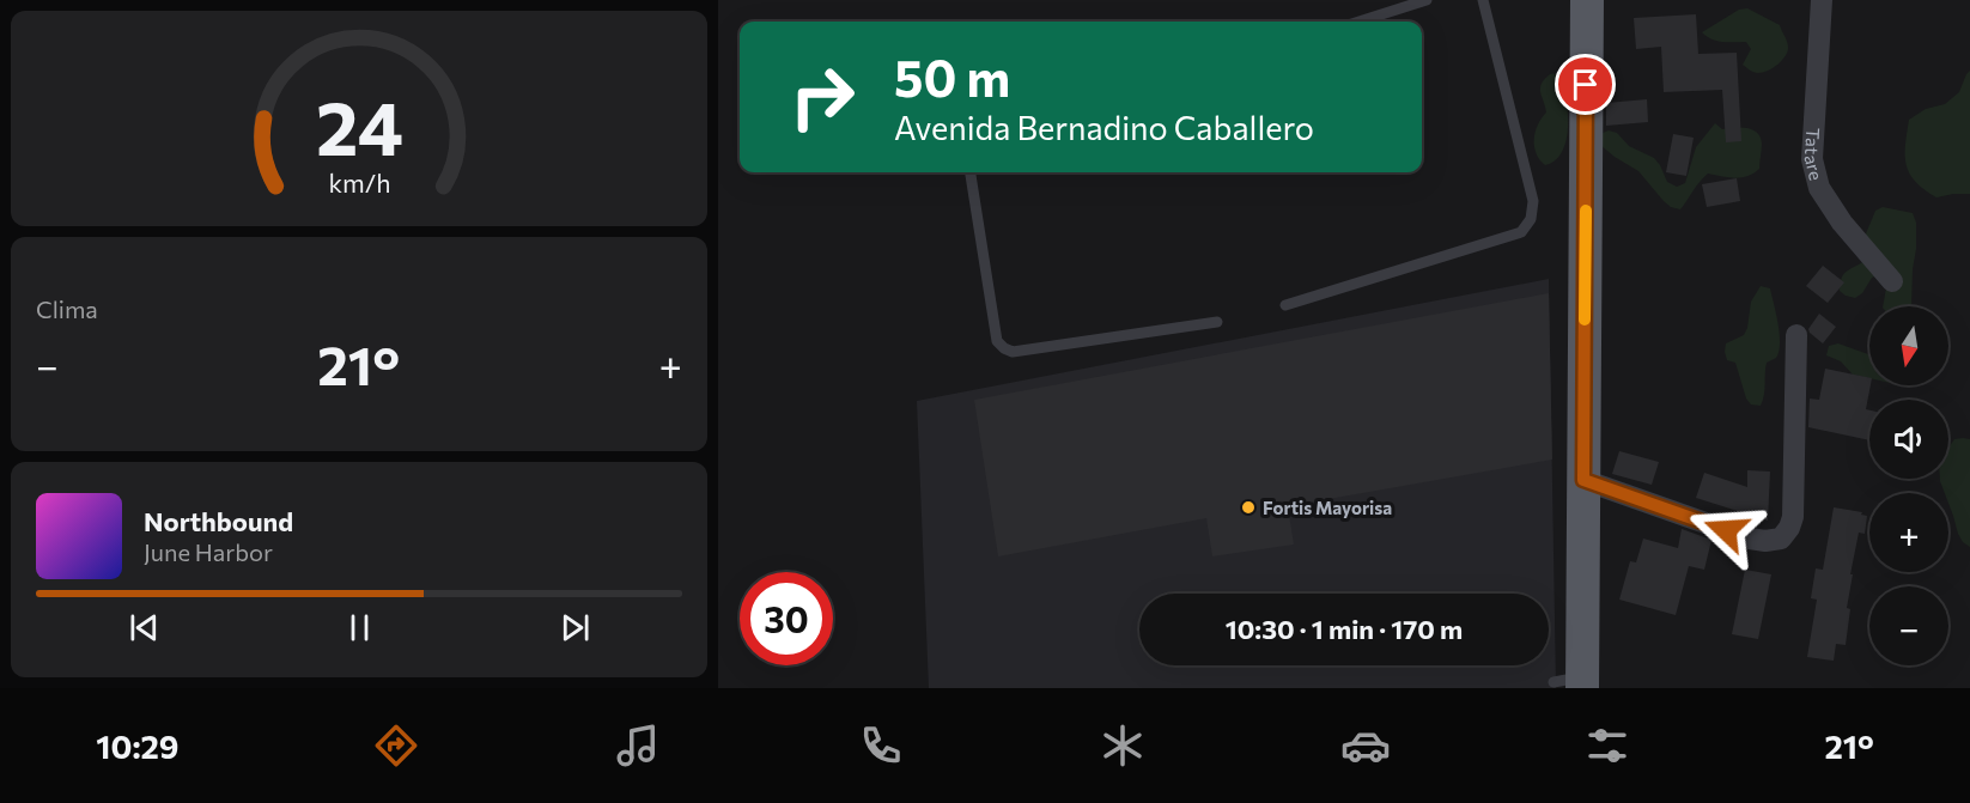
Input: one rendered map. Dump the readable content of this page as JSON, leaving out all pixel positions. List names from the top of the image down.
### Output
{
  "streets": {
    "street": ["Tatare"]
  },
  "places": ["Fortis Mayorisa"],
  "north": "bottom",
  "page": {
    "turn": ["50 m", "Avenida Bernadino Caballero"],
    "tile": "Clima",
    "map_buttons": ["+", "−"],
    "heat": ["−", "21°", "+"],
    "song": ["Northbound", "June Harbor"],
    "limit": "30",
    "trip": "10:30 · 1 min · 170 m",
    "tabs": ["10:29", "21°"],
    "gauge": ["24", "km/h"]
  }
}
